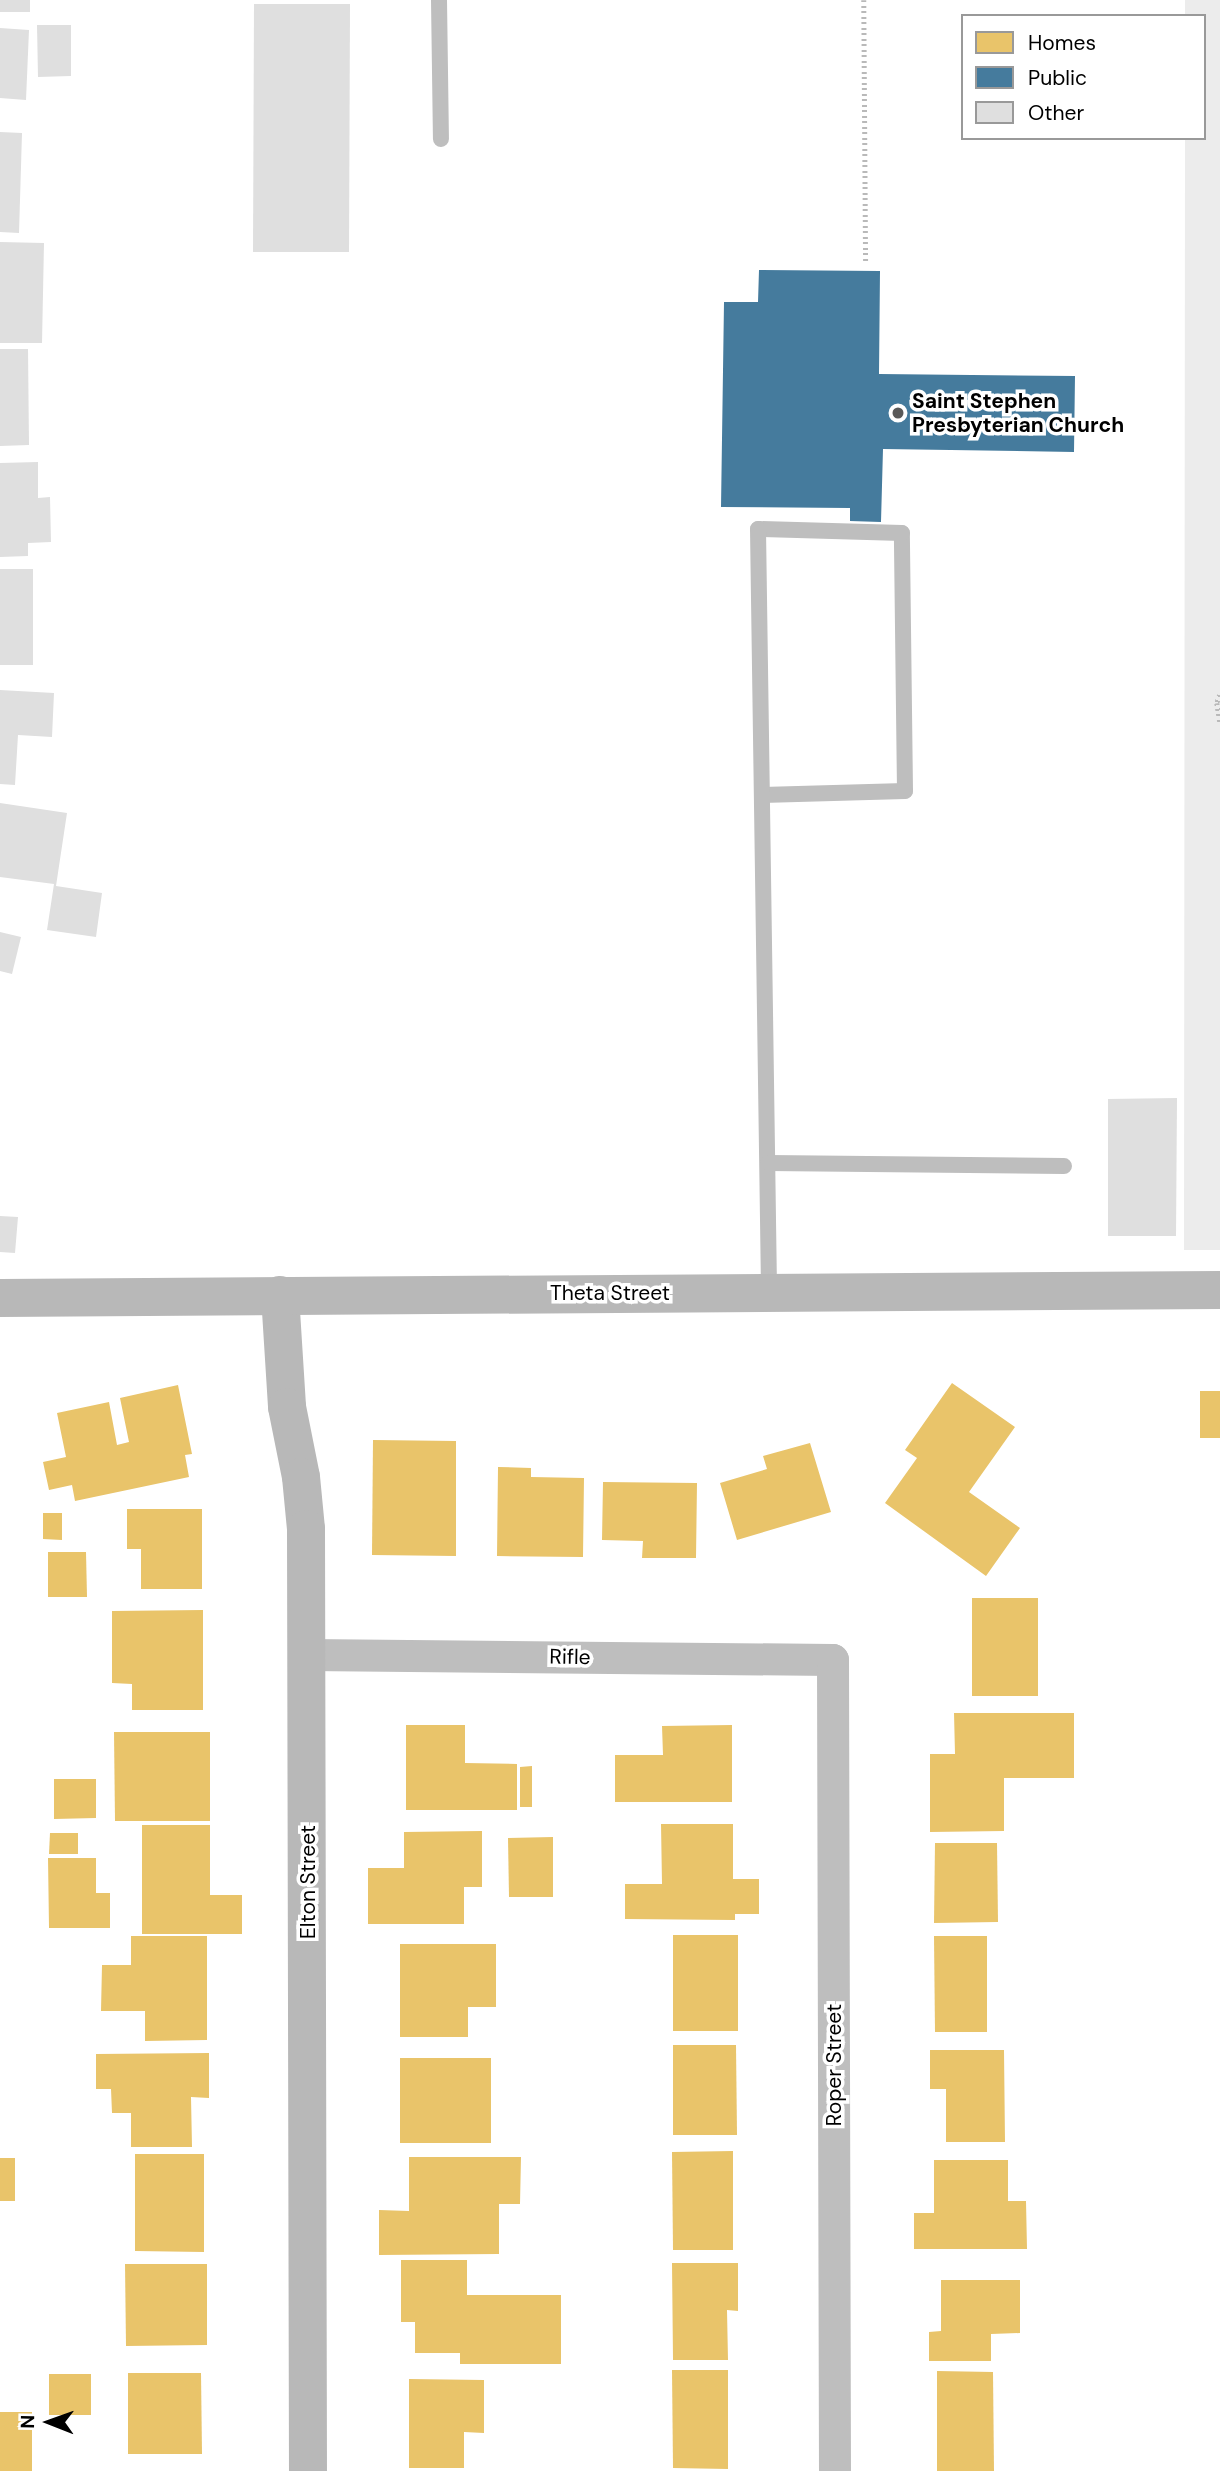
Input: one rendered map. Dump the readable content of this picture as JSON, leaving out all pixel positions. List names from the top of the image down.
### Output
{
  "streets": {
    "street": [
      "Theta Street",
      "Rifle",
      "Elton Street",
      "Roper Street"
    ]
  },
  "crossings": [
    ["Theta Street", "Elton Street"],
    ["Rifle", "Elton Street"],
    ["Rifle", "Roper Street"]
  ],
  "places": ["Saint Stephen Presbyterian Church"],
  "legend": ["Homes", "Public", "Other"],
  "north": "left"
}
